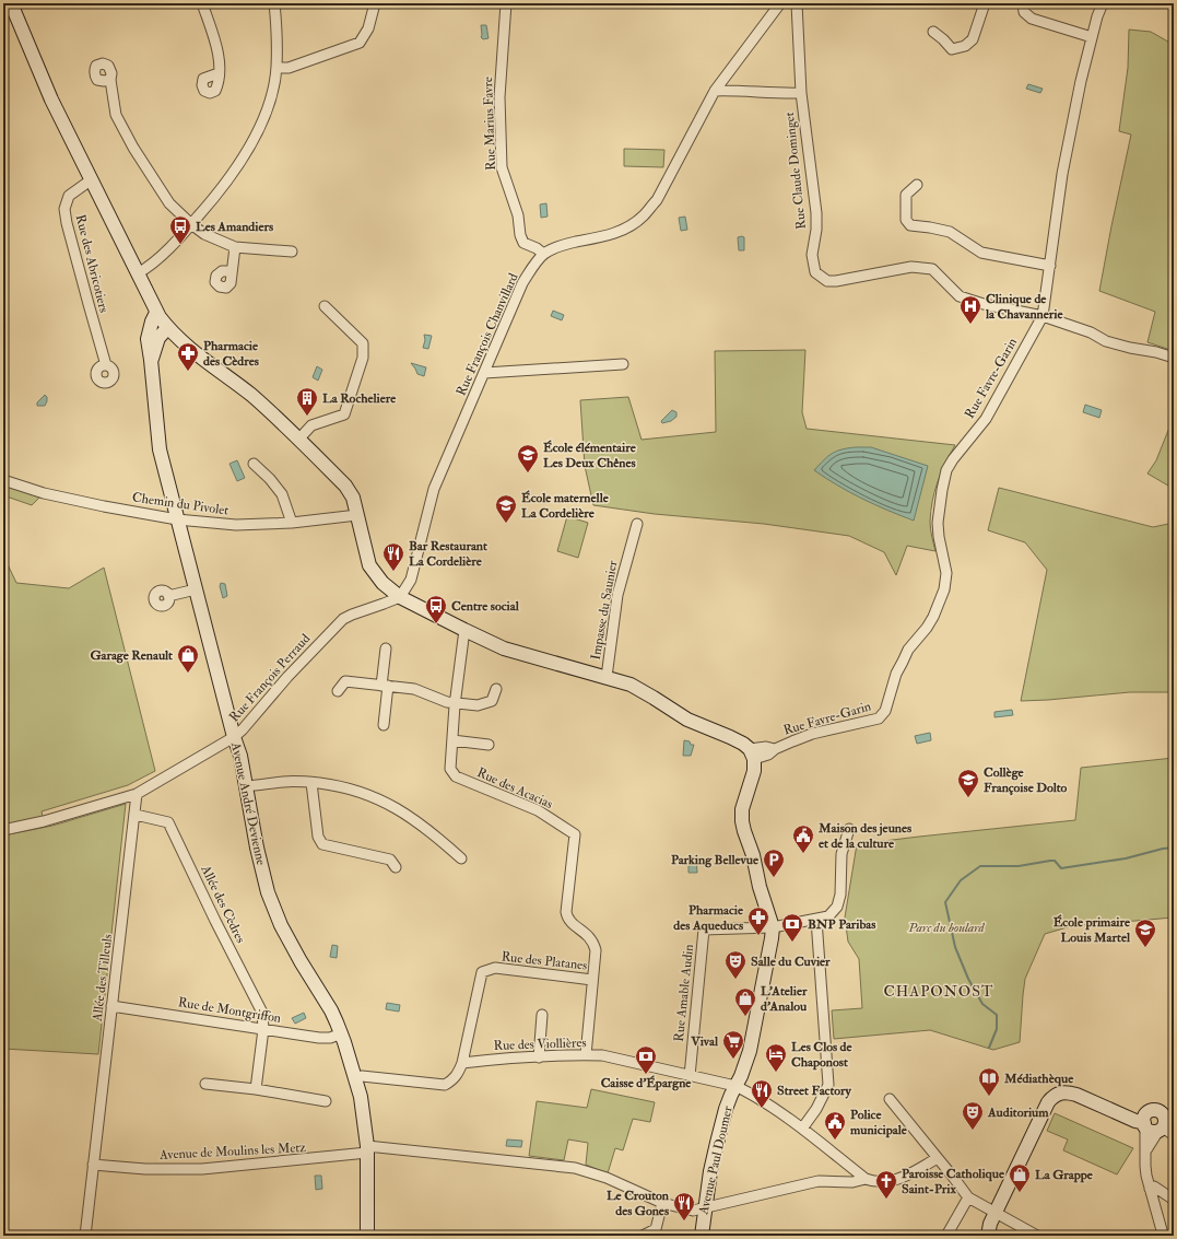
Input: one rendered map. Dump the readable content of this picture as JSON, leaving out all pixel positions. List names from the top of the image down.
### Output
{
  "streets": {
    "main road": ["Avenue André Devienne", "Avenue Paul Doumer"],
    "street": [
      "Rue Marius Favre",
      "Rue Claude Dominget",
      "Rue des Abricotiers",
      "Rue François Chanvillard",
      "Rue Favre-Garin",
      "Chemin du Pivolet",
      "Impasse du Saunier",
      "Rue François Perraud",
      "Rue des Acacias",
      "Allée des Cèdres",
      "Rue des Platanes",
      "Allée des Tilleuls",
      "Rue Amable Audin",
      "Rue de Montgriffon",
      "Rue des Viollières",
      "Avenue de Moulins les Metz"
    ]
  },
  "crossings": [
    ["Rue Marius Favre", "Rue François Chanvillard"],
    ["Rue Claude Dominget", "Rue Favre-Garin"],
    ["Rue François Chanvillard", "Rue François Perraud"],
    ["Chemin du Pivolet", "Avenue André Devienne"],
    ["Rue François Perraud", "Avenue André Devienne"],
    ["Rue François Perraud", "Allée des Tilleuls"],
    ["Rue des Acacias", "Rue des Platanes"],
    ["Rue des Acacias", "Rue des Viollières"],
    ["Avenue André Devienne", "Rue de Montgriffon"],
    ["Avenue André Devienne", "Avenue de Moulins les Metz"],
    ["Allée des Cèdres", "Allée des Tilleuls"],
    ["Allée des Cèdres", "Rue de Montgriffon"],
    ["Rue des Platanes", "Rue des Viollières"],
    ["Allée des Tilleuls", "Rue de Montgriffon"],
    ["Allée des Tilleuls", "Avenue de Moulins les Metz"],
    ["Rue Amable Audin", "Rue des Viollières"],
    ["Rue Amable Audin", "Avenue Paul Doumer"],
    ["Rue des Viollières", "Avenue de Moulins les Metz"],
    ["Rue des Viollières", "Avenue Paul Doumer"],
    ["Avenue de Moulins les Metz", "Avenue Paul Doumer"]
  ],
  "districts": ["CHAPONOST"],
  "parks": ["Parc du boulard"],
  "places": {
    "bus stop": ["Les Amandiers", "Centre social"],
    "hospital": ["Clinique de la Chavannerie"],
    "pharmacy": ["Pharmacie des Cèdres", "Pharmacie des Aqueducs"],
    "building": ["La Rocheliere"],
    "school or university": [
      "École élémentaire Les Deux Chênes",
      "École maternelle La Cordelière",
      "Collège Françoise Dolto",
      "École primaire Louis Martel"
    ],
    "restaurant": ["Bar Restaurant La Cordelière", "Street Factory", "Le Crouton des Gones"],
    "shop": ["Garage Renault", "L'Atelier d'Analou", "La Grappe"],
    "public building": ["Maison des jeunes et de la culture", "Police municipale"],
    "parking": ["Parking Bellevue"],
    "bank": ["BNP Paribas", "Caisse d'Épargne"],
    "theatre": ["Salle du Cuvier", "Auditorium"],
    "supermarket": ["Vival"],
    "hotel": ["Les Clos de Chaponost"],
    "library": ["Médiathèque"],
    "church": ["Paroisse Catholique Saint-Prix"]
  }
}
